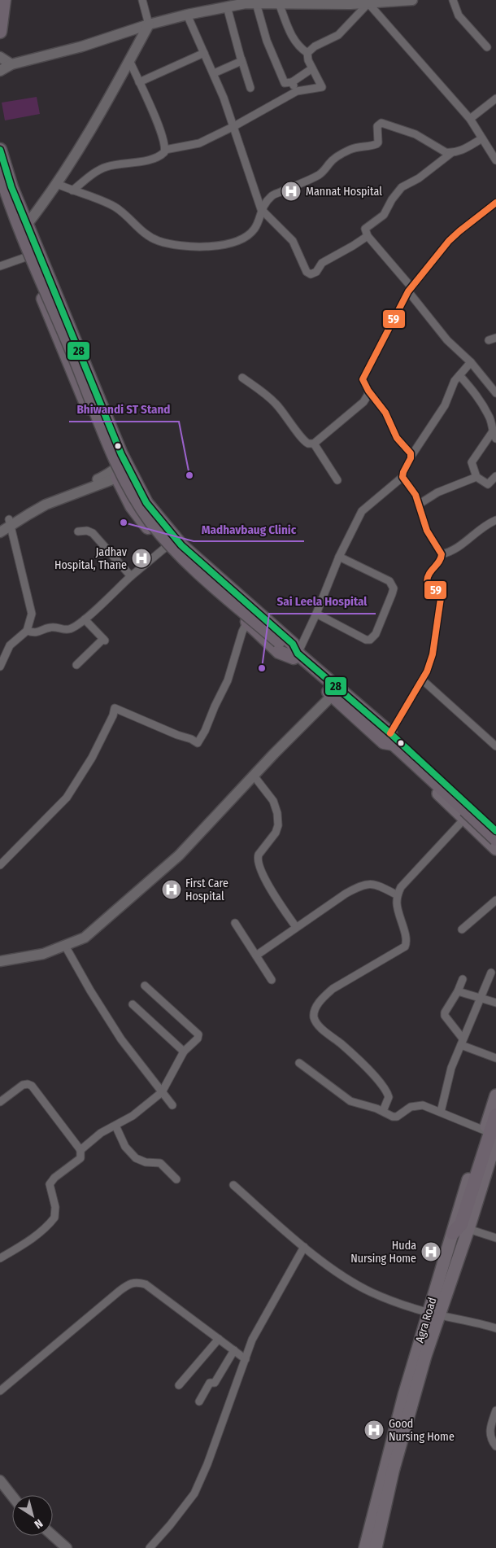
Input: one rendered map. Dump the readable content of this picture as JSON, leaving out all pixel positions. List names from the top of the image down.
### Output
{
  "streets": {
    "main road": ["Agra Road"]
  },
  "places": {
    "hospital": [
      "Mannat Hospital",
      "Jadhav Hospital, Thane",
      "First Care Hospital",
      "Huda Nursing Home",
      "Good Nursing Home"
    ],
    "other": ["Bhiwandi ST Stand", "Madhavbaug Clinic", "Sai Leela Hospital"]
  },
  "lines": ["transit line 28", "transit line 59"],
  "north": "bottom right"
}
